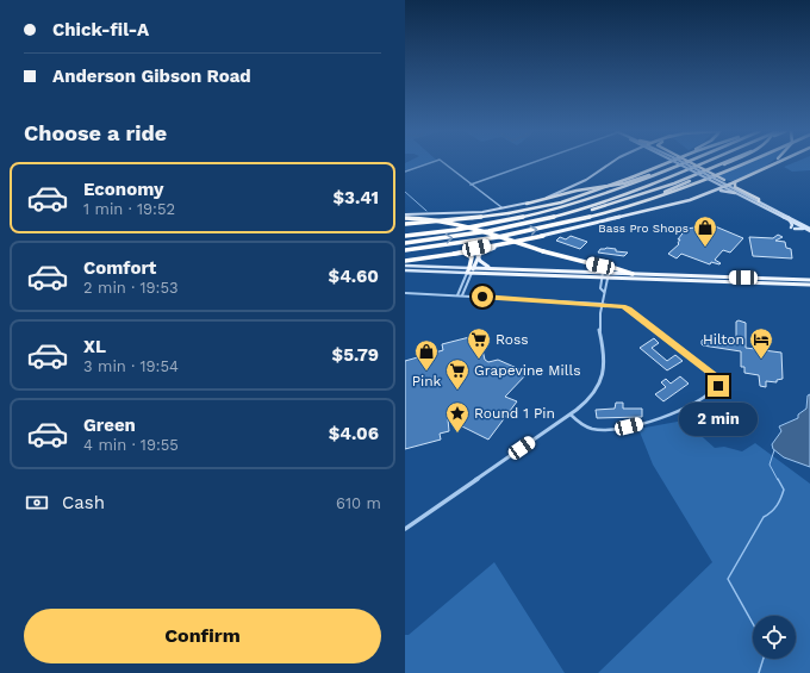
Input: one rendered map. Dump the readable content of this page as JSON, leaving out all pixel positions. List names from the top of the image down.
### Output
{
  "places": {
    "shop": ["Bass Pro Shops", "Pink"],
    "supermarket": ["Ross", "Grapevine Mills"],
    "hotel": ["Hilton"],
    "place": ["Round 1 Pin"]
  },
  "page": {
    "banner": ["Chick-fil-A", "Anderson Gibson Road"],
    "heading": "Choose a ride",
    "list": [
      {
        "name": "Economy",
        "note": "1 min · 19:52",
        "value": "$3.41"
      },
      {
        "name": "Comfort",
        "note": "2 min · 19:53",
        "value": "$4.60"
      },
      {
        "name": "XL",
        "note": "3 min · 19:54",
        "value": "$5.79"
      },
      {
        "name": "Green",
        "note": "4 min · 19:55",
        "value": "$4.06"
      }
    ],
    "bubble": "2 min",
    "pay": ["Cash", "610 m"],
    "buttons": "Confirm"
  }
}
